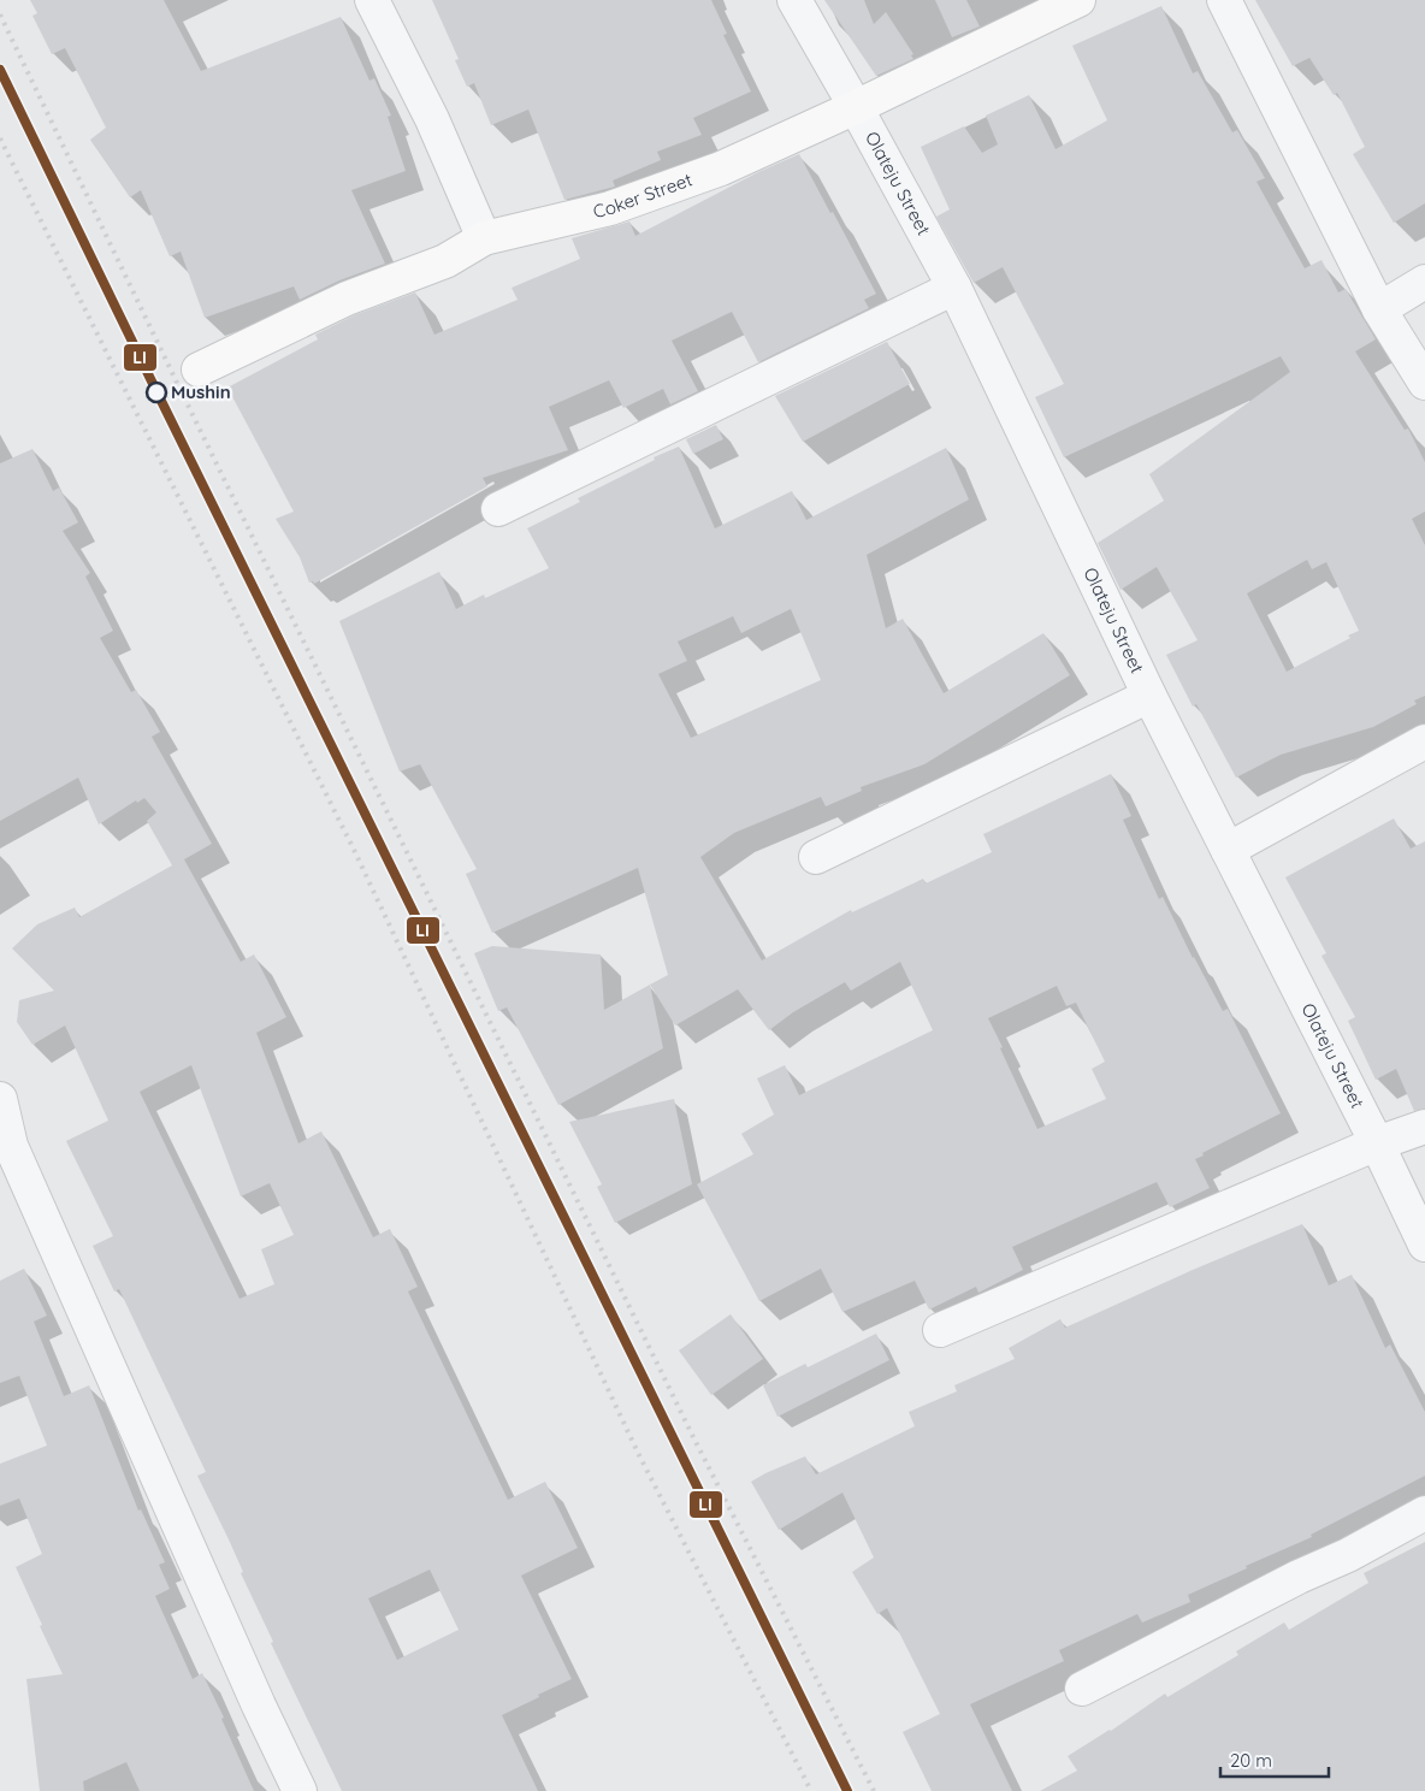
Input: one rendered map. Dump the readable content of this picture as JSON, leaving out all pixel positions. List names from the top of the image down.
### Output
{
  "streets": {
    "street": ["Olateju Street", "Coker Street"]
  },
  "crossings": [
    ["Olateju Street", "Coker Street"]
  ],
  "places": ["Mushin"],
  "lines": ["transit line LI"],
  "scale_bar": "20 m"
}
